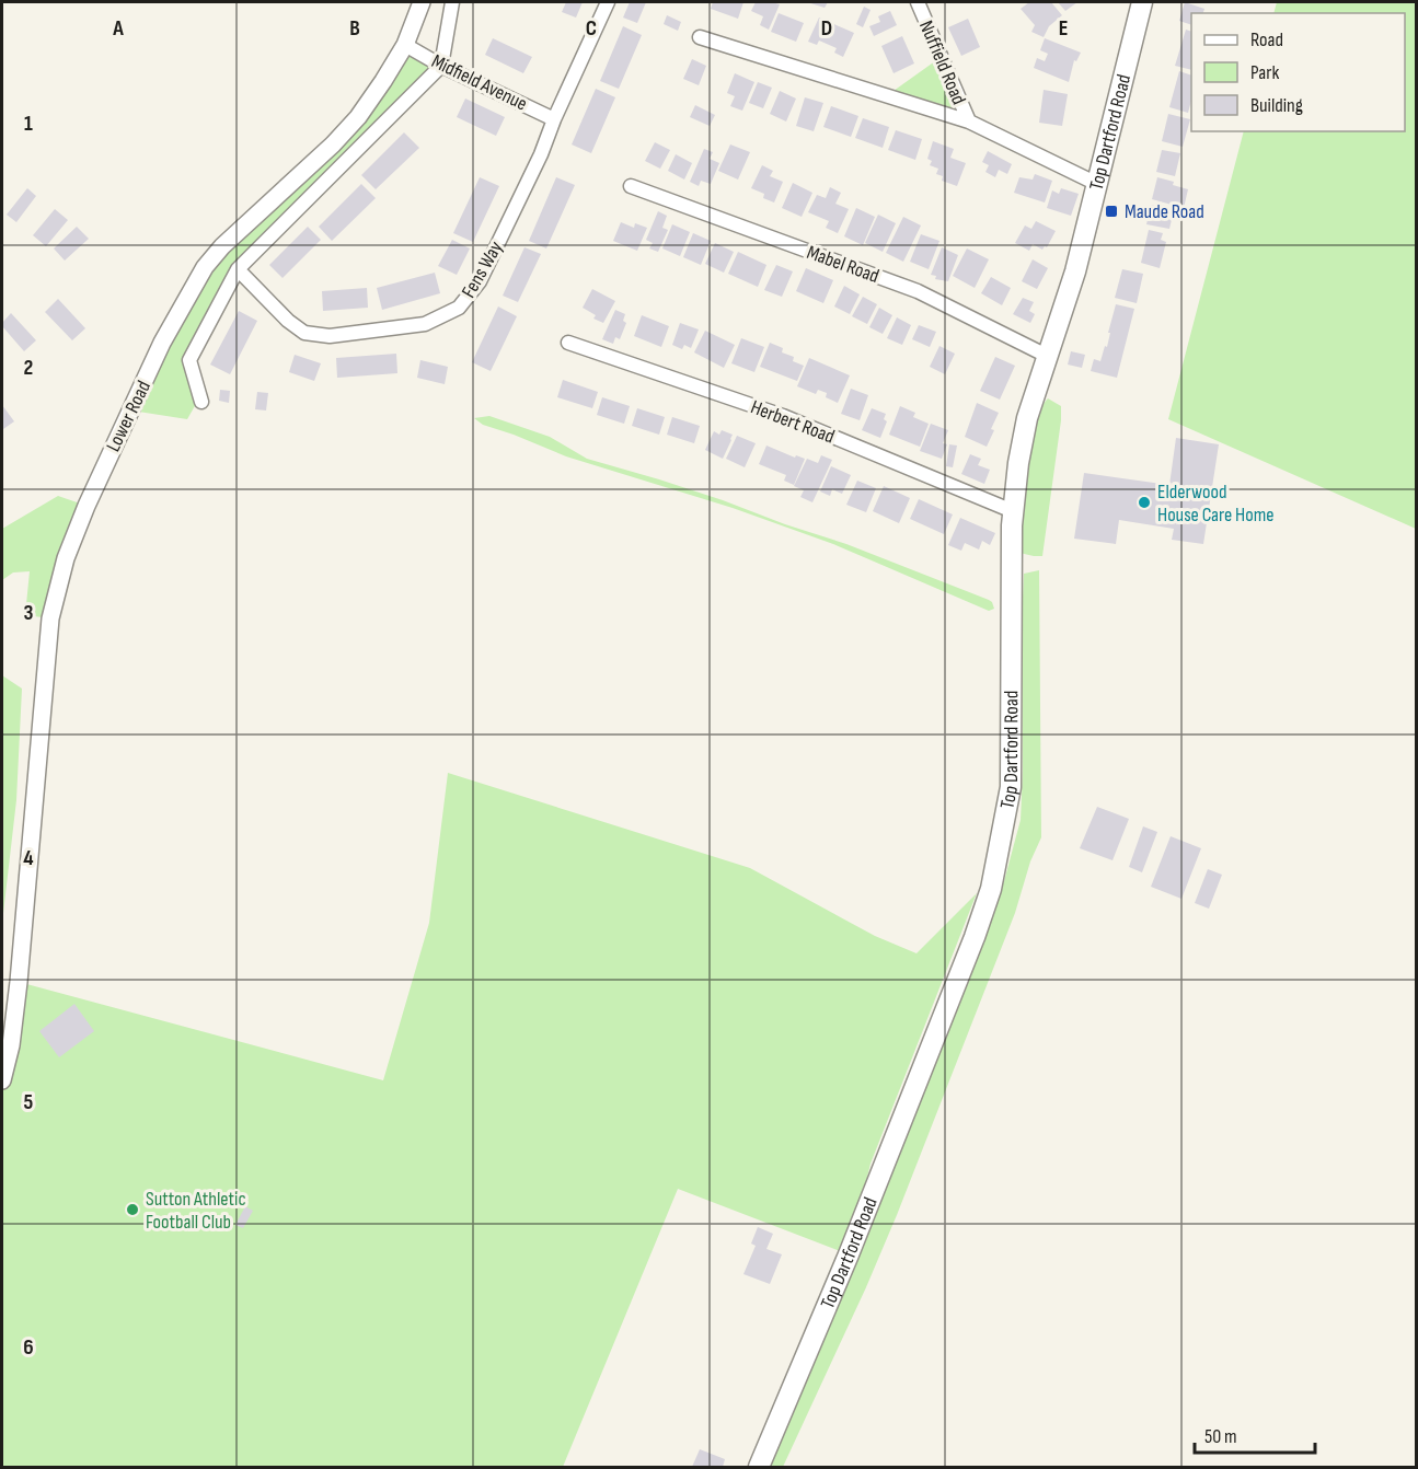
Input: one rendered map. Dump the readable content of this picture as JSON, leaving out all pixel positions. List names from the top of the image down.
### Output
{
  "streets": {
    "main road": ["Top Dartford Road"],
    "street": [
      "Nuffield Road",
      "Midfield Avenue",
      "Mabel Road",
      "Fens Way",
      "Lower Road",
      "Herbert Road"
    ]
  },
  "crossings": [
    ["Midfield Avenue", "Fens Way"],
    ["Midfield Avenue", "Lower Road"],
    ["Top Dartford Road", "Mabel Road"],
    ["Top Dartford Road", "Herbert Road"]
  ],
  "places": {
    "transit": ["Maude Road"],
    "other": ["Elderwood House Care Home", "Sutton Athletic Football Club"]
  },
  "legend": ["Road", "Park", "Building"],
  "scale_bar": "50 m",
  "grid": {
    "columns": [
      "A",
      "B",
      "C",
      "D",
      "E"
    ],
    "rows": [
      "1",
      "2",
      "3",
      "4",
      "5",
      "6"
    ]
  }
}
